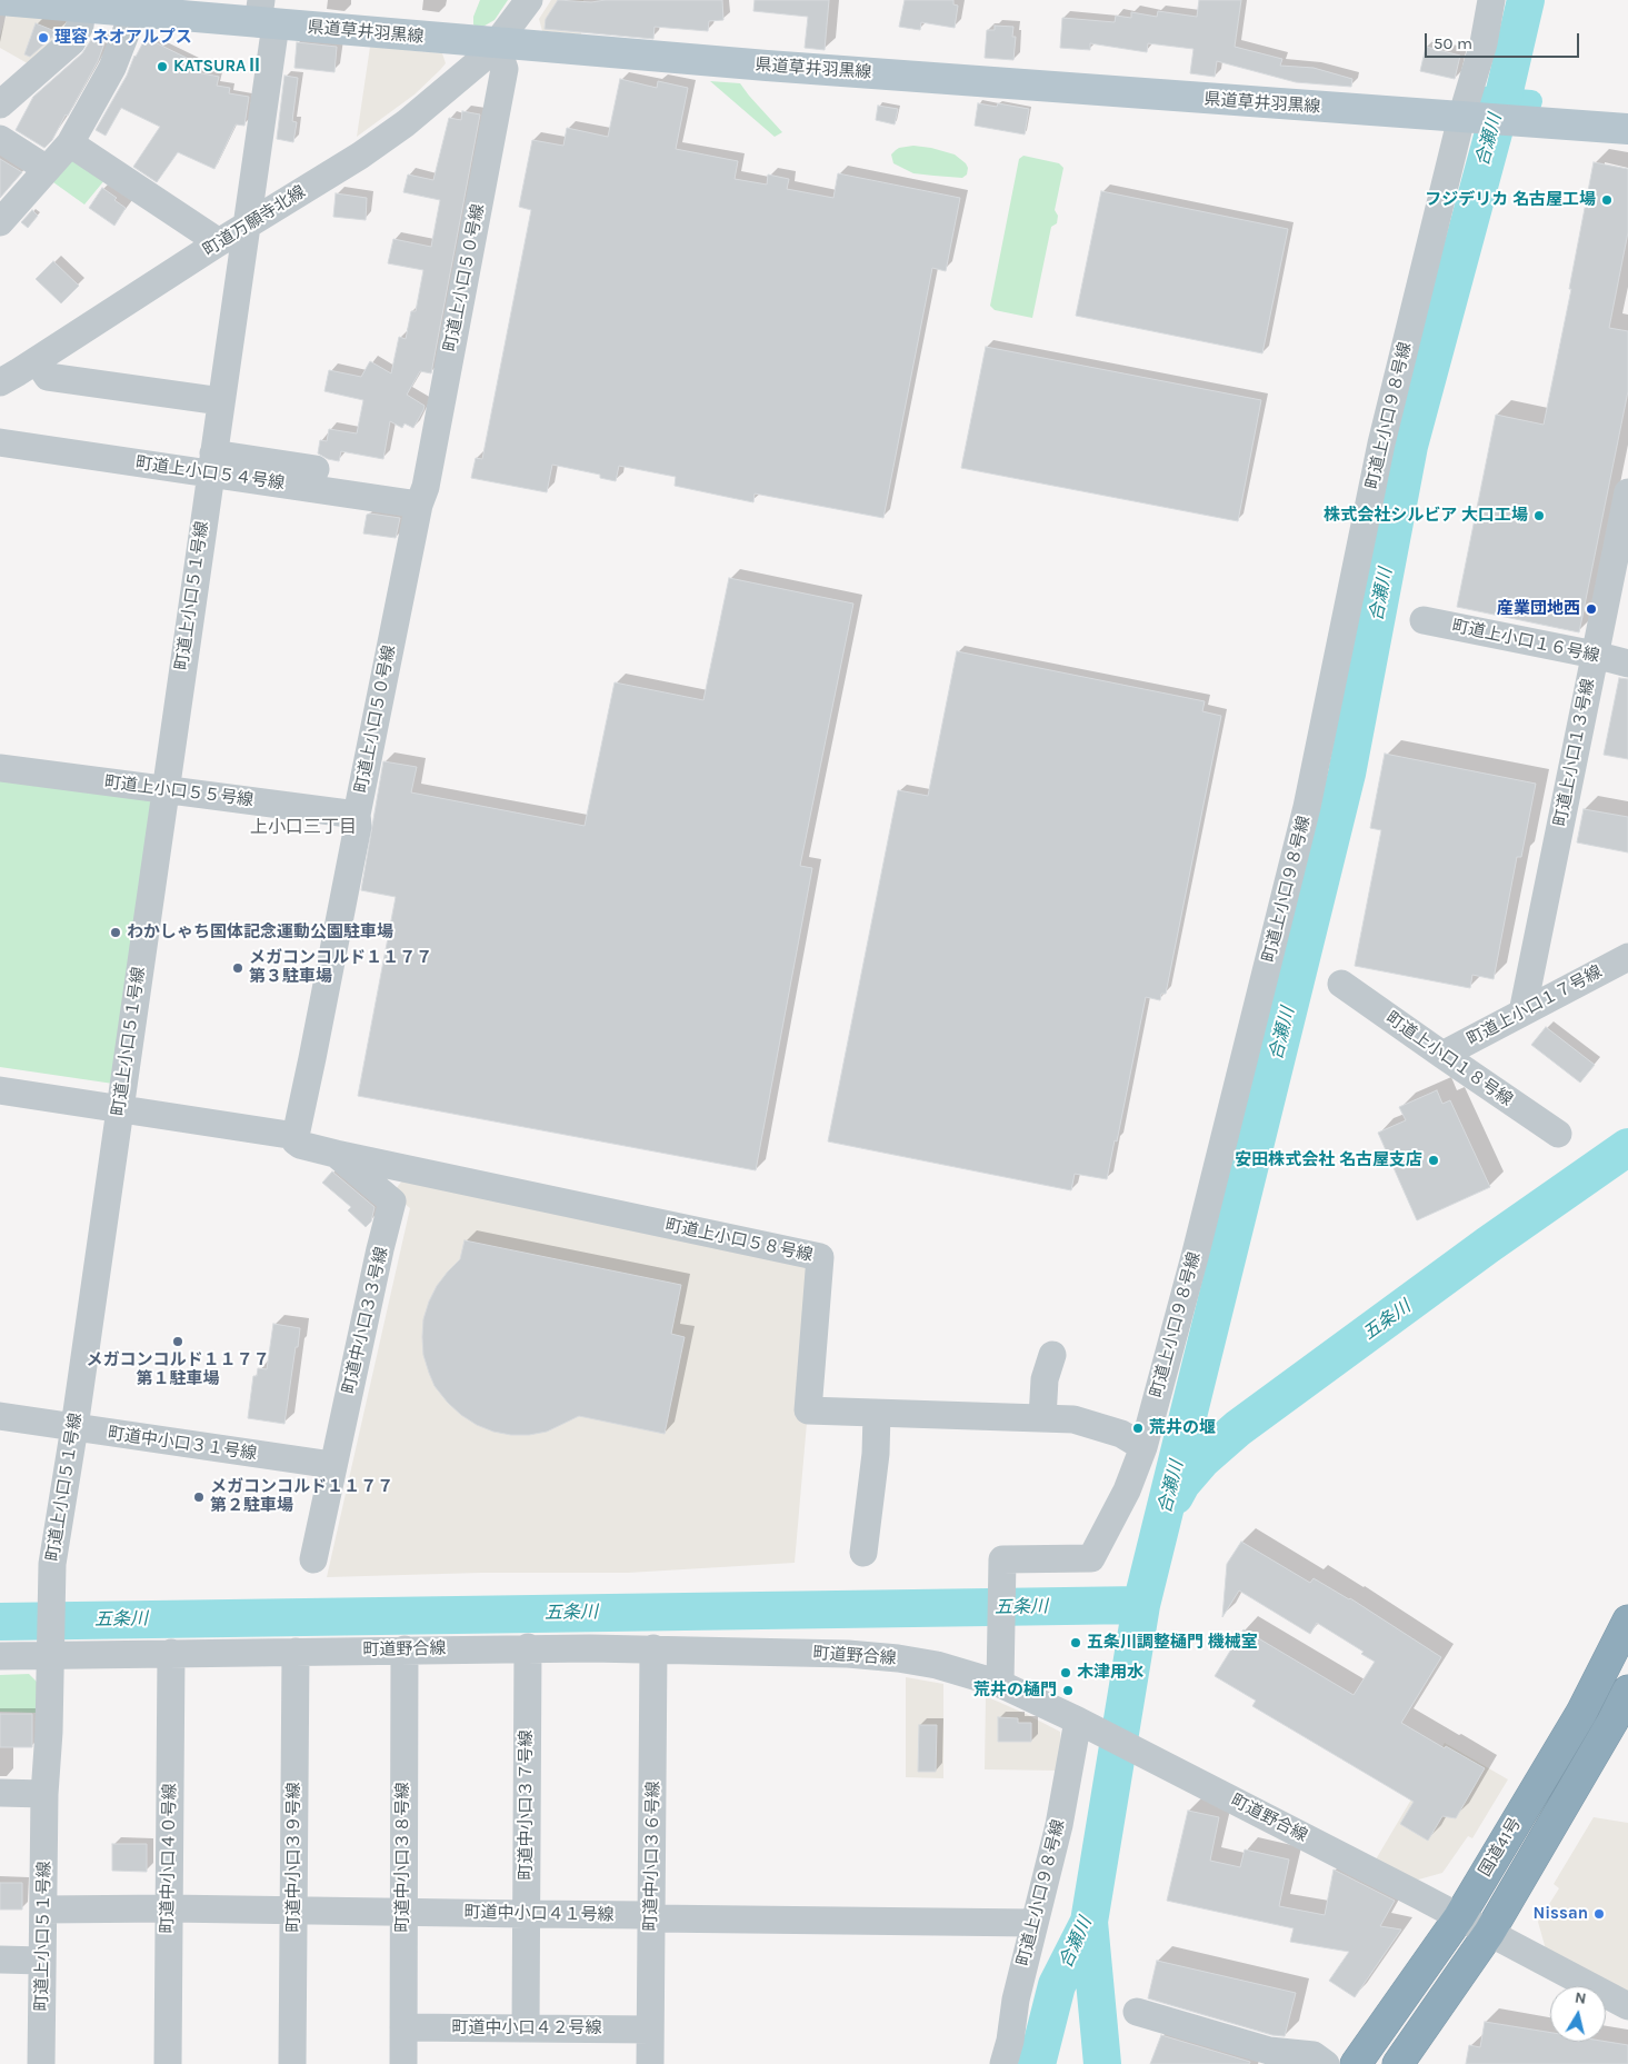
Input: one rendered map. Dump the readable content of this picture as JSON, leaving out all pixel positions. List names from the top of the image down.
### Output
{
  "streets": {
    "highway": ["国道41号"],
    "main road": ["県道草井羽黒線"],
    "street": [
      "町道万願寺北線",
      "町道上小口５０号線",
      "町道上小口９８号線",
      "町道上小口５４号線",
      "町道上小口５１号線",
      "町道上小口１６号線",
      "町道上小口１３号線",
      "町道上小口５５号線",
      "町道上小口１７号線",
      "町道上小口１８号線",
      "町道上小口５８号線",
      "町道中小口３３号線",
      "町道中小口３１号線",
      "町道野合線",
      "町道中小口３７号線",
      "町道中小口３６号線",
      "町道中小口３９号線",
      "町道中小口３８号線",
      "町道中小口４０号線",
      "町道中小口４１号線",
      "町道中小口４２号線"
    ]
  },
  "crossings": [
    ["県道草井羽黒線", "町道万願寺北線"],
    ["県道草井羽黒線", "町道上小口５０号線"],
    ["県道草井羽黒線", "町道上小口９８号線"],
    ["県道草井羽黒線", "町道上小口５１号線"],
    ["町道万願寺北線", "町道上小口５０号線"],
    ["町道万願寺北線", "町道上小口５１号線"],
    ["町道上小口５０号線", "町道上小口５４号線"],
    ["町道上小口５０号線", "町道上小口５５号線"],
    ["町道上小口５０号線", "町道中小口３３号線"],
    ["町道上小口９８号線", "町道上小口５８号線"],
    ["町道上小口９８号線", "町道野合線"],
    ["町道上小口９８号線", "町道中小口４１号線"],
    ["町道上小口５４号線", "町道上小口５１号線"],
    ["町道上小口５１号線", "町道上小口５５号線"],
    ["町道上小口５１号線", "町道中小口３１号線"],
    ["町道上小口５１号線", "町道野合線"],
    ["町道上小口５１号線", "町道中小口４１号線"],
    ["町道上小口１６号線", "町道上小口１３号線"],
    ["町道上小口１３号線", "町道上小口１７号線"],
    ["町道上小口１７号線", "町道上小口１８号線"],
    ["町道上小口５８号線", "町道中小口３３号線"],
    ["町道中小口３３号線", "町道中小口３１号線"],
    ["町道野合線", "町道中小口３７号線"],
    ["町道野合線", "国道41号"],
    ["町道野合線", "町道中小口３６号線"],
    ["町道野合線", "町道中小口３９号線"],
    ["町道野合線", "町道中小口３８号線"],
    ["町道野合線", "町道中小口４０号線"],
    ["町道中小口３７号線", "町道中小口４１号線"],
    ["町道中小口３７号線", "町道中小口４２号線"],
    ["町道中小口３６号線", "町道中小口４１号線"],
    ["町道中小口３６号線", "町道中小口４２号線"],
    ["町道中小口３９号線", "町道中小口４１号線"],
    ["町道中小口３８号線", "町道中小口４１号線"],
    ["町道中小口３８号線", "町道中小口４２号線"],
    ["町道中小口４０号線", "町道中小口４１号線"]
  ],
  "districts": ["上小口三丁目"],
  "water": ["合瀬川", "五条川"],
  "places": [
    "理容 ネオアルプス",
    "KATSURAⅡ",
    "フジデリカ 名古屋工場",
    "株式会社シルビア 大口工場",
    "産業団地西",
    "わかしゃち国体記念運動公園駐車場",
    "メガコンコルド１１７７ 第３駐車場",
    "安田株式会社 名古屋支店",
    "メガコンコルド１１７７ 第１駐車場",
    "荒井の堰",
    "メガコンコルド１１７７ 第２駐車場",
    "五条川調整樋門 機械室",
    "木津用水",
    "荒井の樋門",
    "Nissan"
  ],
  "scale_bar": "50 m",
  "north": "top"
}
